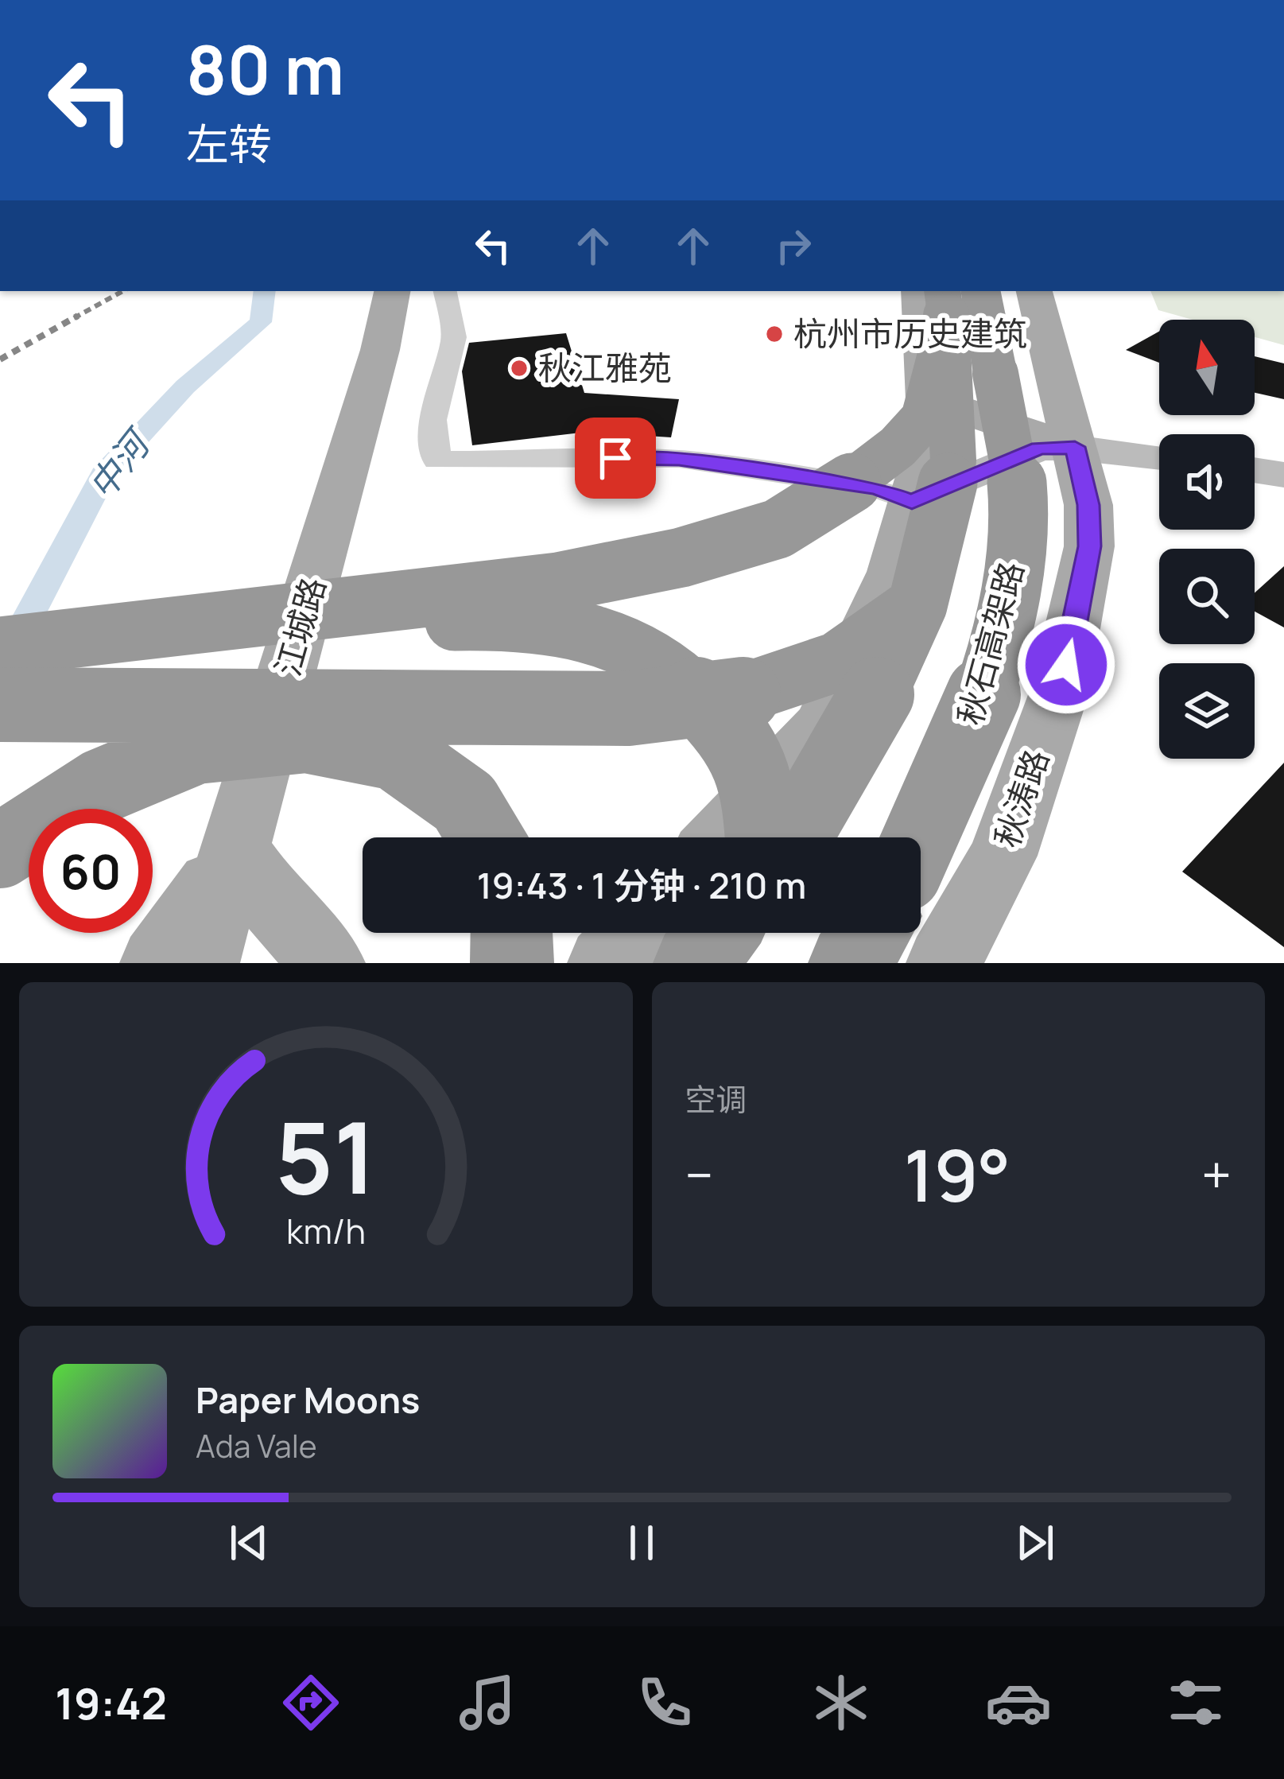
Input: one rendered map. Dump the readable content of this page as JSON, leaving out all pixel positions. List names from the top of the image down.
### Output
{
  "streets": {
    "highway": ["秋石高架路"],
    "main road": ["江城路", "秋涛路"]
  },
  "water": ["中河"],
  "places": ["杭州市历史建筑", "秋江雅苑"],
  "north": "top",
  "page": {
    "turn": ["80 m", "左转"],
    "limit": "60",
    "trip": "19:43 · 1 分钟 · 210 m",
    "tile": "空调",
    "heat": ["−", "19°", "+"],
    "song": ["Paper Moons", "Ada Vale"],
    "tabs": "19:42",
    "gauge": ["51", "km/h"]
  }
}
